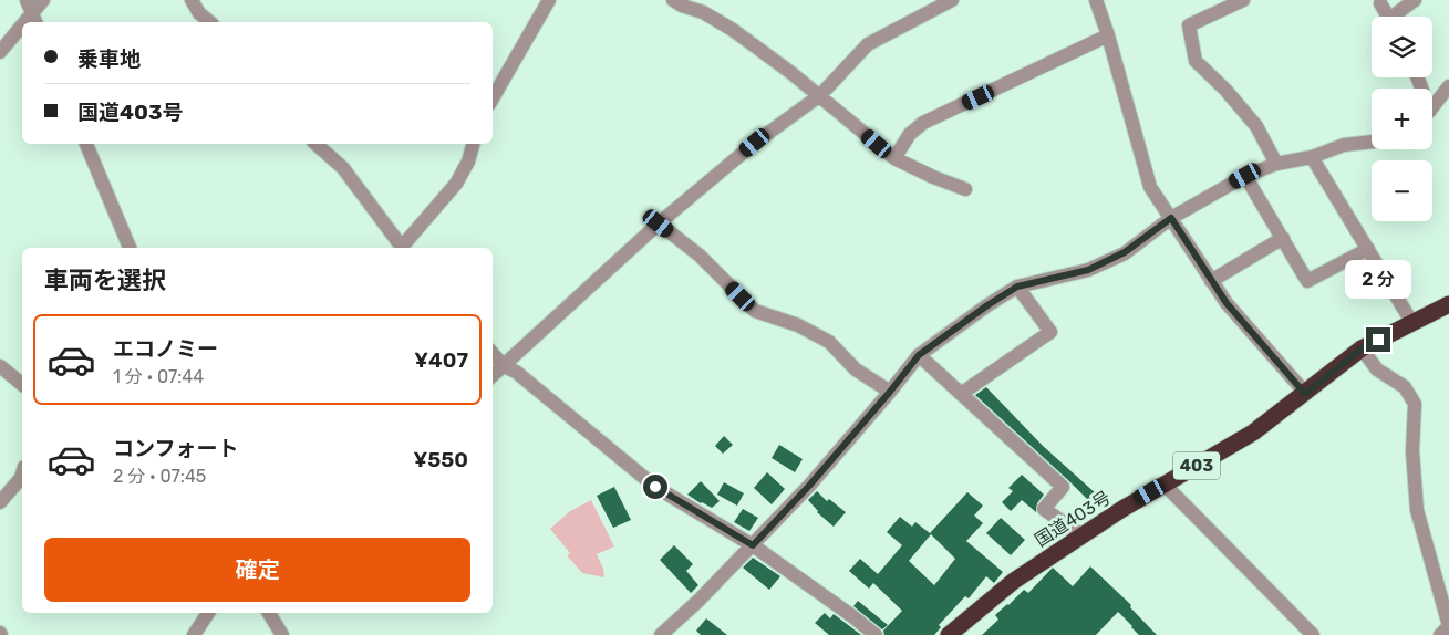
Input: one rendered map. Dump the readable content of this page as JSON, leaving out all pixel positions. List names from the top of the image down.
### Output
{
  "streets": {
    "highway": ["403", "国道403号"]
  },
  "page": {
    "map_buttons": ["+", "−"],
    "banner": ["乗車地", "国道403号"],
    "heading": "車両を選択",
    "bubble": "2 分",
    "list": [
      {
        "name": "エコノミー",
        "note": "1 分 · 07:44",
        "value": "¥407"
      },
      {
        "name": "コンフォート",
        "note": "2 分 · 07:45",
        "value": "¥550"
      }
    ],
    "buttons": "確定"
  }
}
